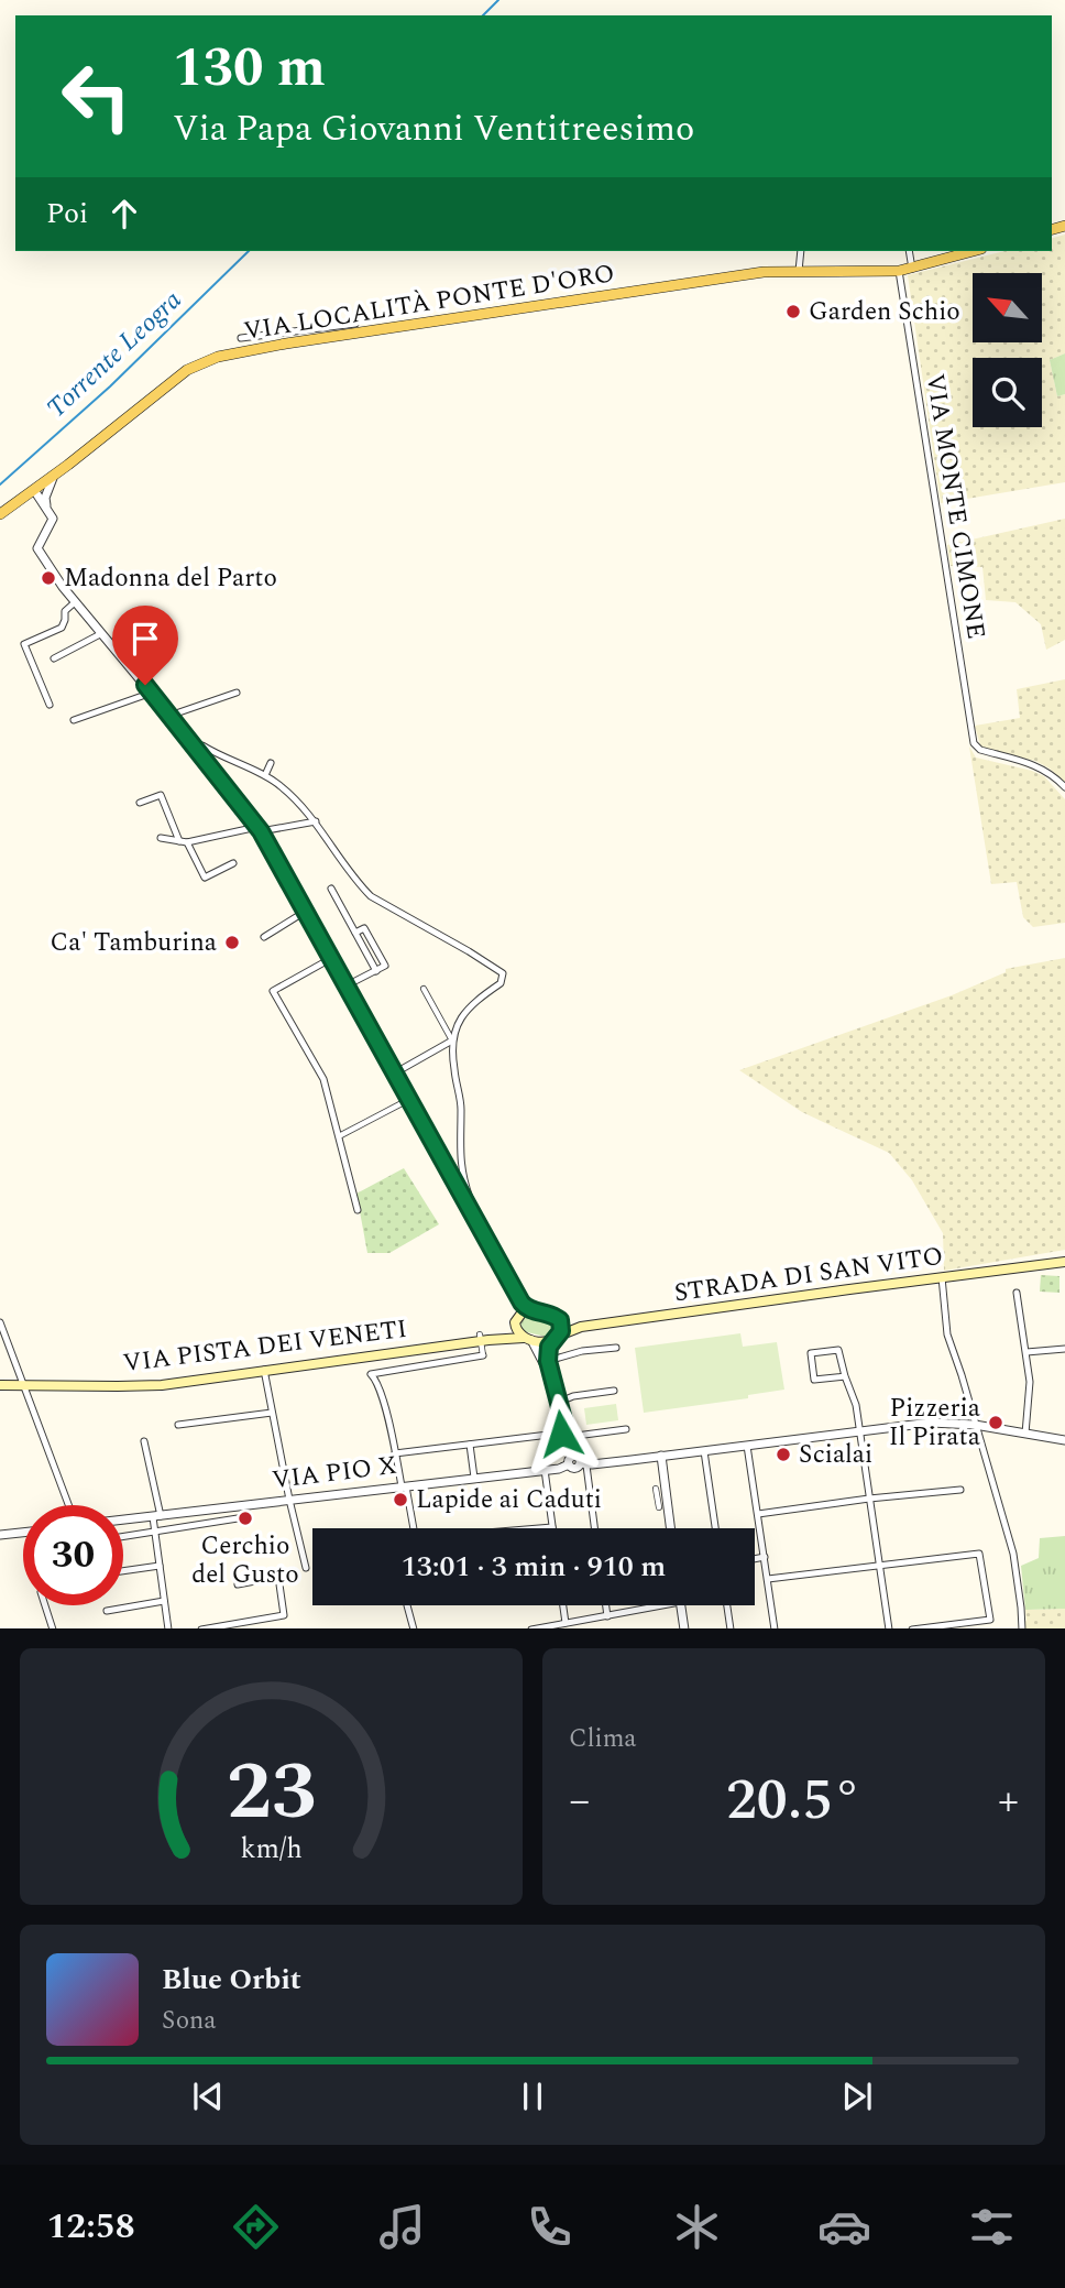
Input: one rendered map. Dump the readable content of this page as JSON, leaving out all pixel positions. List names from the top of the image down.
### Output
{
  "streets": {
    "main road": ["VIA LOCALITÀ PONTE D'ORO", "STRADA DI SAN VITO", "VIA PISTA DEI VENETI"],
    "street": ["VIA MONTE CIMONE", "VIA PIO X"]
  },
  "crossings": [
    ["VIA LOCALITÀ PONTE D'ORO", "VIA MONTE CIMONE"],
    ["STRADA DI SAN VITO", "VIA PISTA DEI VENETI"]
  ],
  "water": ["Torrente Leogra"],
  "places": [
    "Garden Schio",
    "Madonna del Parto",
    "Ca' Tamburina",
    "Pizzeria Il Pirata",
    "Scialai",
    "Lapide ai Caduti",
    "Cerchio del Gusto"
  ],
  "north": "top left",
  "page": {
    "turn": ["130 m", "Via Papa Giovanni Ventitreesimo"],
    "then": "Poi",
    "limit": "30",
    "trip": "13:01 · 3 min · 910 m",
    "tile": "Clima",
    "heat": ["−", "20.5°", "+"],
    "song": ["Blue Orbit", "Sona"],
    "tabs": "12:58",
    "gauge": ["23", "km/h"]
  }
}
